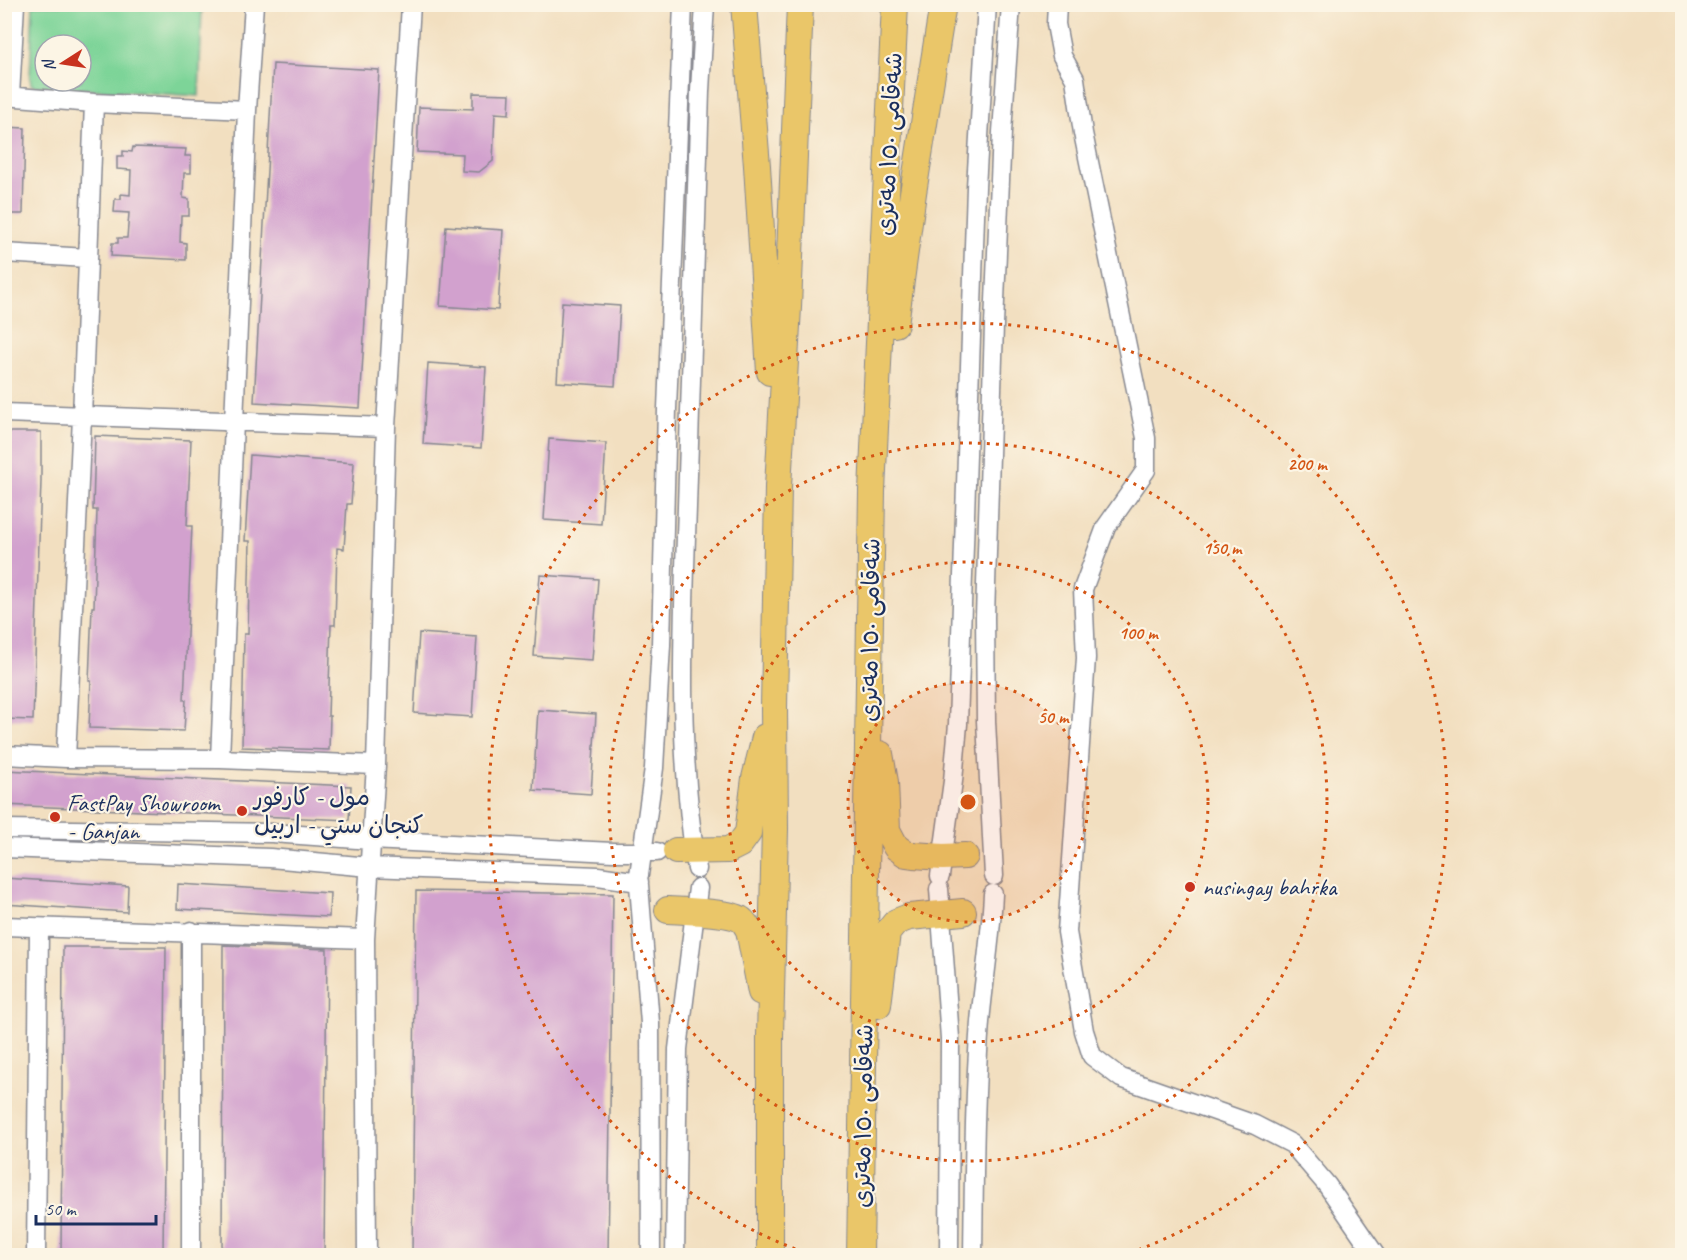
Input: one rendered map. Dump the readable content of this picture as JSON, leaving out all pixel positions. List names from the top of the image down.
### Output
{
  "streets": {
    "highway": ["شەقامی ١٥٠ مەتری"]
  },
  "places": ["مول - كارفور كنجان ستي - اربيل", "FastPay Showroom - Ganjan", "nusingay bahrka"],
  "scale_bar": "50 m",
  "north": "left",
  "rings": [
    "200 m",
    "150 m",
    "100 m",
    "50 m"
  ]
}
